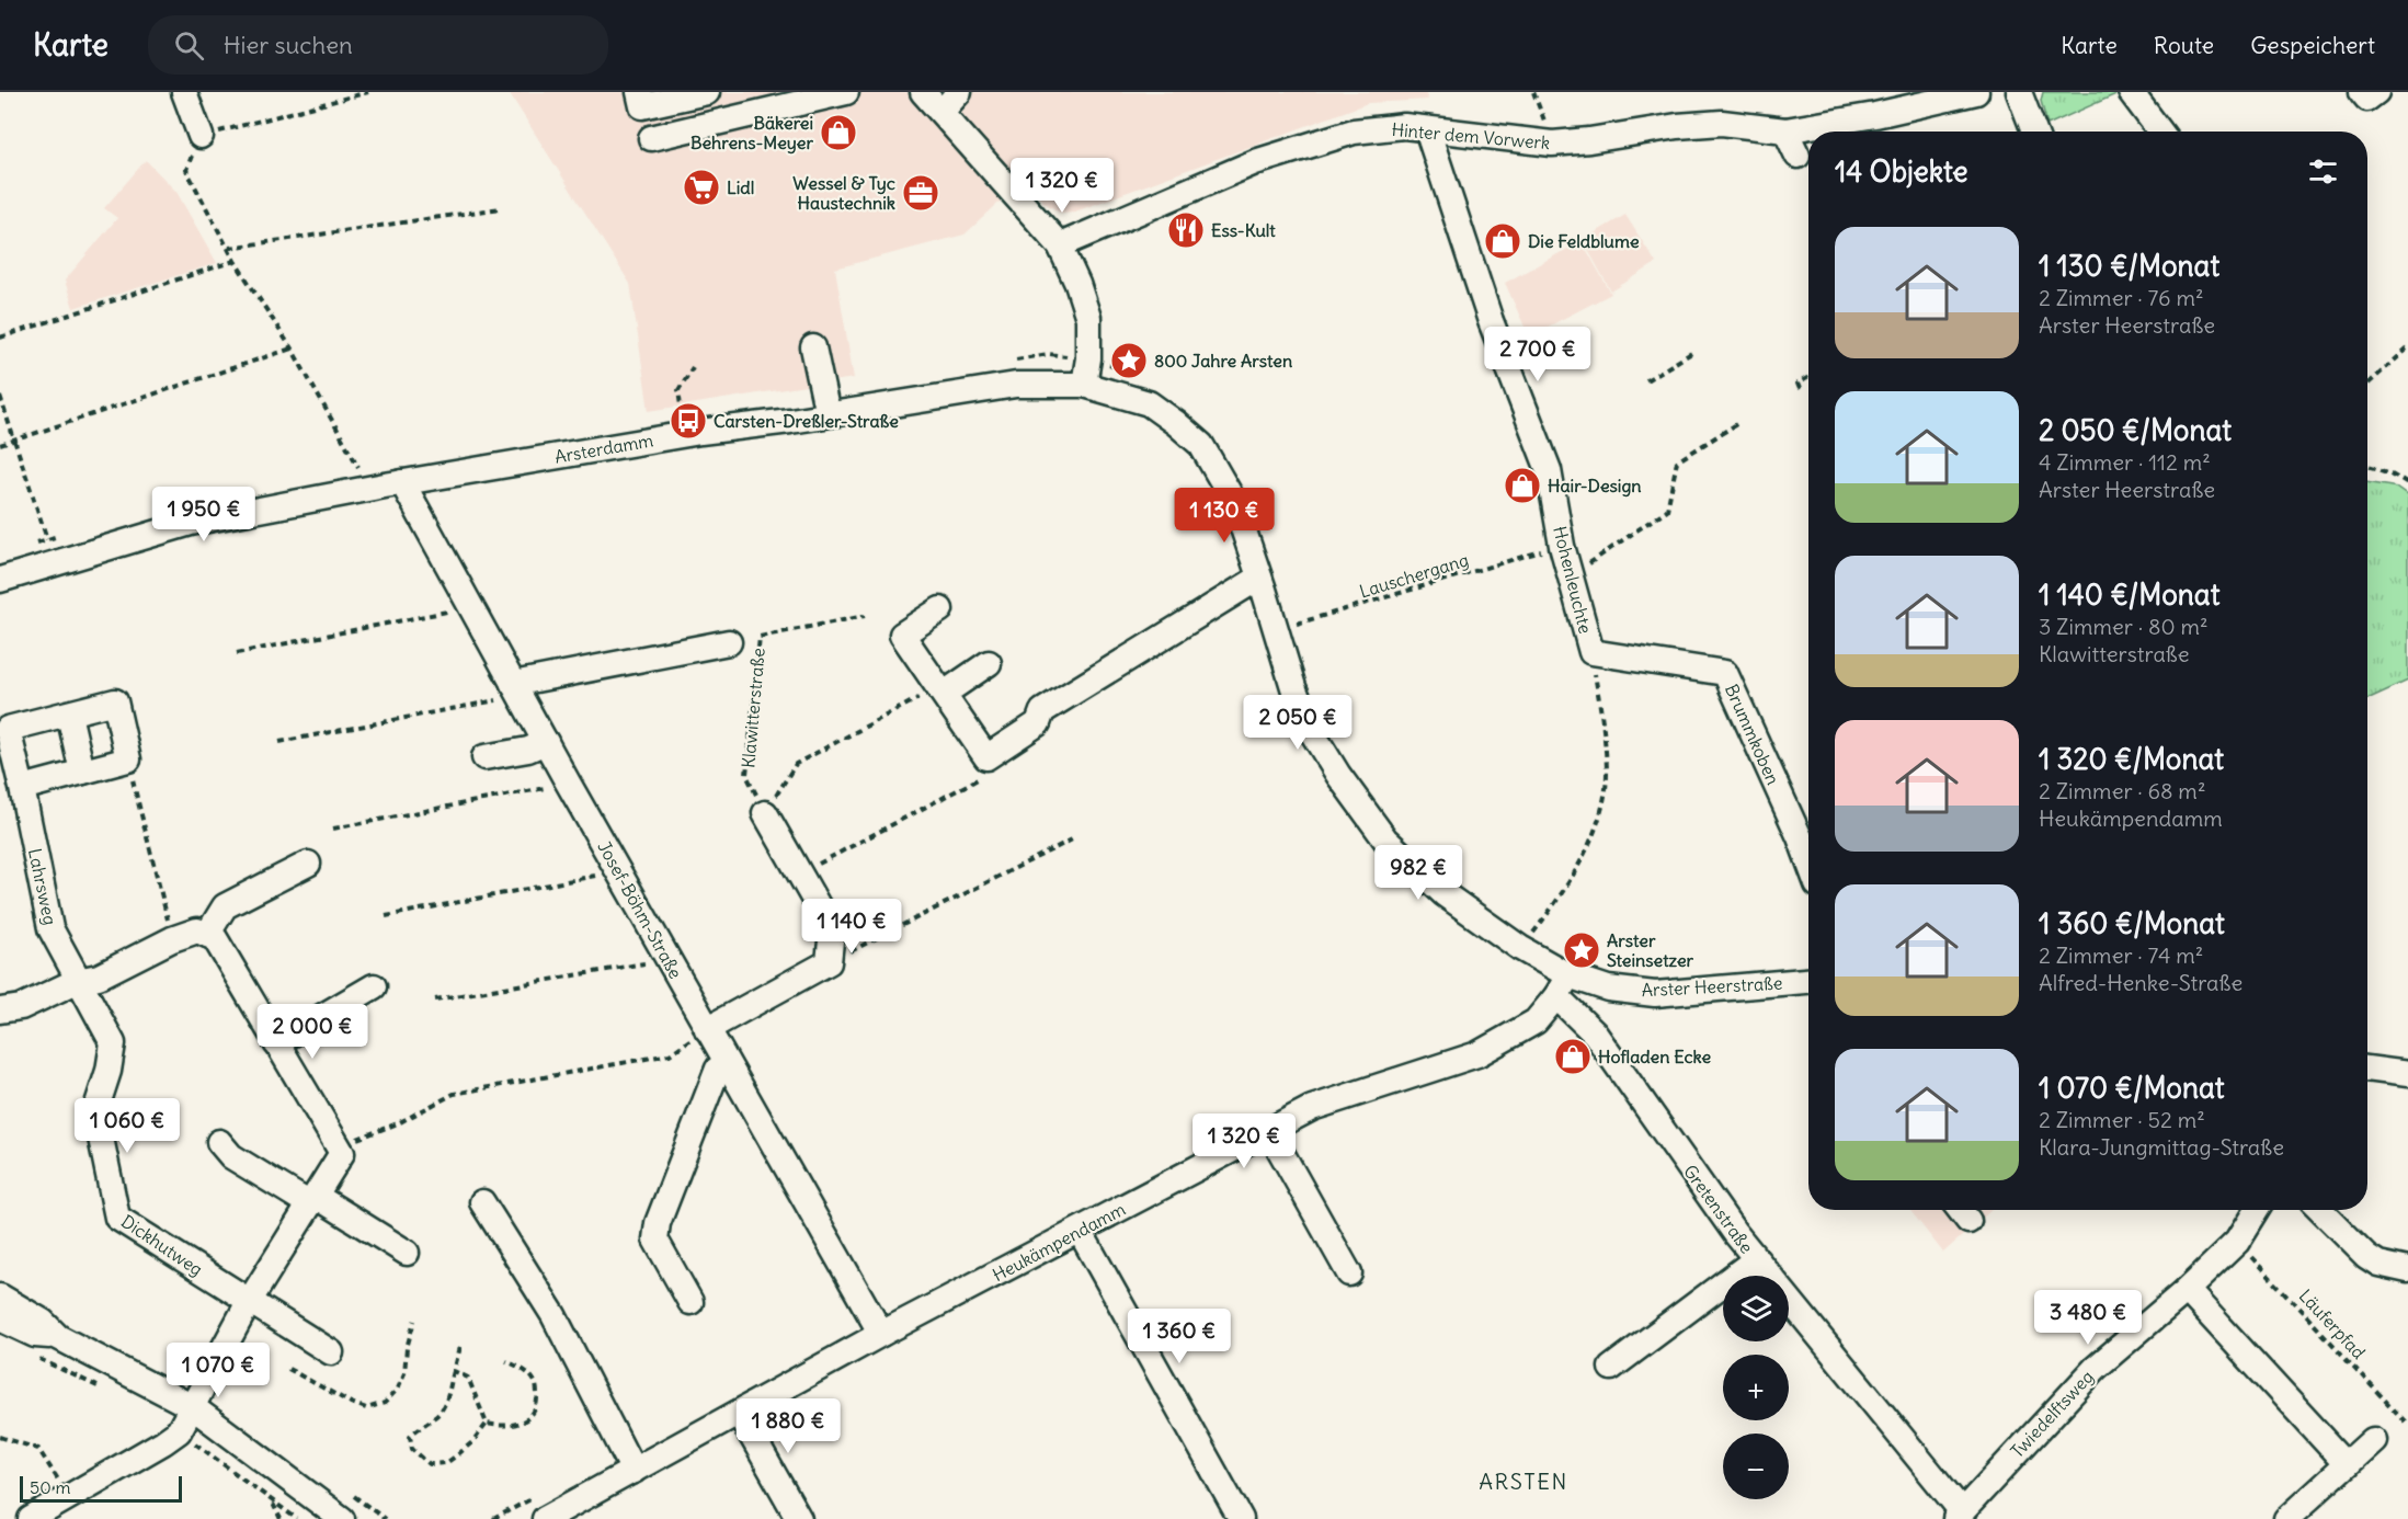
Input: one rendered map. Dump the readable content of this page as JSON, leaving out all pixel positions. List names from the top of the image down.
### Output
{
  "streets": {
    "street": [
      "Hinter dem Vorwerk",
      "Arsterdamm",
      "Hohenleuchte",
      "Brummkoben",
      "Lahrsweg",
      "Josef-Böhm-Straße",
      "Arster Heerstraße",
      "Gretenstraße",
      "Heukämpendamm",
      "Dickhutweg",
      "Twiedelftsweg"
    ],
    "path": ["Lauschergang", "Klawitterstraße", "Läuferpfad"]
  },
  "crossings": [
    ["Hinter dem Vorwerk", "Hohenleuchte"],
    ["Arsterdamm", "Josef-Böhm-Straße"],
    ["Arsterdamm", "Arster Heerstraße"],
    ["Lauschergang", "Hohenleuchte"],
    ["Lauschergang", "Arster Heerstraße"],
    ["Hohenleuchte", "Brummkoben"],
    ["Hohenleuchte", "Arster Heerstraße"],
    ["Lahrsweg", "Dickhutweg"],
    ["Josef-Böhm-Straße", "Heukämpendamm"],
    ["Arster Heerstraße", "Gretenstraße"],
    ["Arster Heerstraße", "Heukämpendamm"],
    ["Gretenstraße", "Heukämpendamm"],
    ["Gretenstraße", "Twiedelftsweg"],
    ["Läuferpfad", "Twiedelftsweg"]
  ],
  "districts": ["ARSTEN"],
  "places": {
    "shop": [
      "Bäkerei Behrens-Meyer",
      "Die Feldblume",
      "Hair-Design",
      "Hofladen Ecke"
    ],
    "supermarket": ["Lidl"],
    "office": ["Wessel & Tyc Haustechnik"],
    "restaurant": ["Ess-Kult"],
    "place": ["800 Jahre Arsten", "Arster Steinsetzer"],
    "bus stop": ["Carsten-Dreßler-Straße"]
  },
  "scale_bar": "50 m",
  "page": {
    "header": "Karte",
    "search": "Hier suchen",
    "nav": ["Karte", "Route", "Gespeichert"],
    "heading": "14 Objekte",
    "price": [
      "1 320 €",
      "2 700 €",
      "1 950 €",
      "1 130 €",
      "2 050 €",
      "982 €",
      "1 140 €",
      "2 000 €",
      "1 060 €",
      "1 320 €",
      "3 480 €",
      "1 360 €",
      "1 070 €",
      "1 880 €"
    ],
    "list": [
      {
        "name": "1 130 €/Monat",
        "note": "2 Zimmer · 76 m² · Arster Heerstraße"
      },
      {
        "name": "2 050 €/Monat",
        "note": "4 Zimmer · 112 m² · Arster Heerstraße"
      },
      {
        "name": "1 140 €/Monat",
        "note": "3 Zimmer · 80 m² · Klawitterstraße"
      },
      {
        "name": "1 320 €/Monat",
        "note": "2 Zimmer · 68 m² · Heukämpendamm"
      },
      {
        "name": "1 360 €/Monat",
        "note": "2 Zimmer · 74 m² · Alfred-Henke-Straße"
      },
      {
        "name": "1 070 €/Monat",
        "note": "2 Zimmer · 52 m² · Klara-Jungmittag-Straße"
      }
    ],
    "map_buttons": ["+", "−"],
    "scale": "50 m"
  }
}
